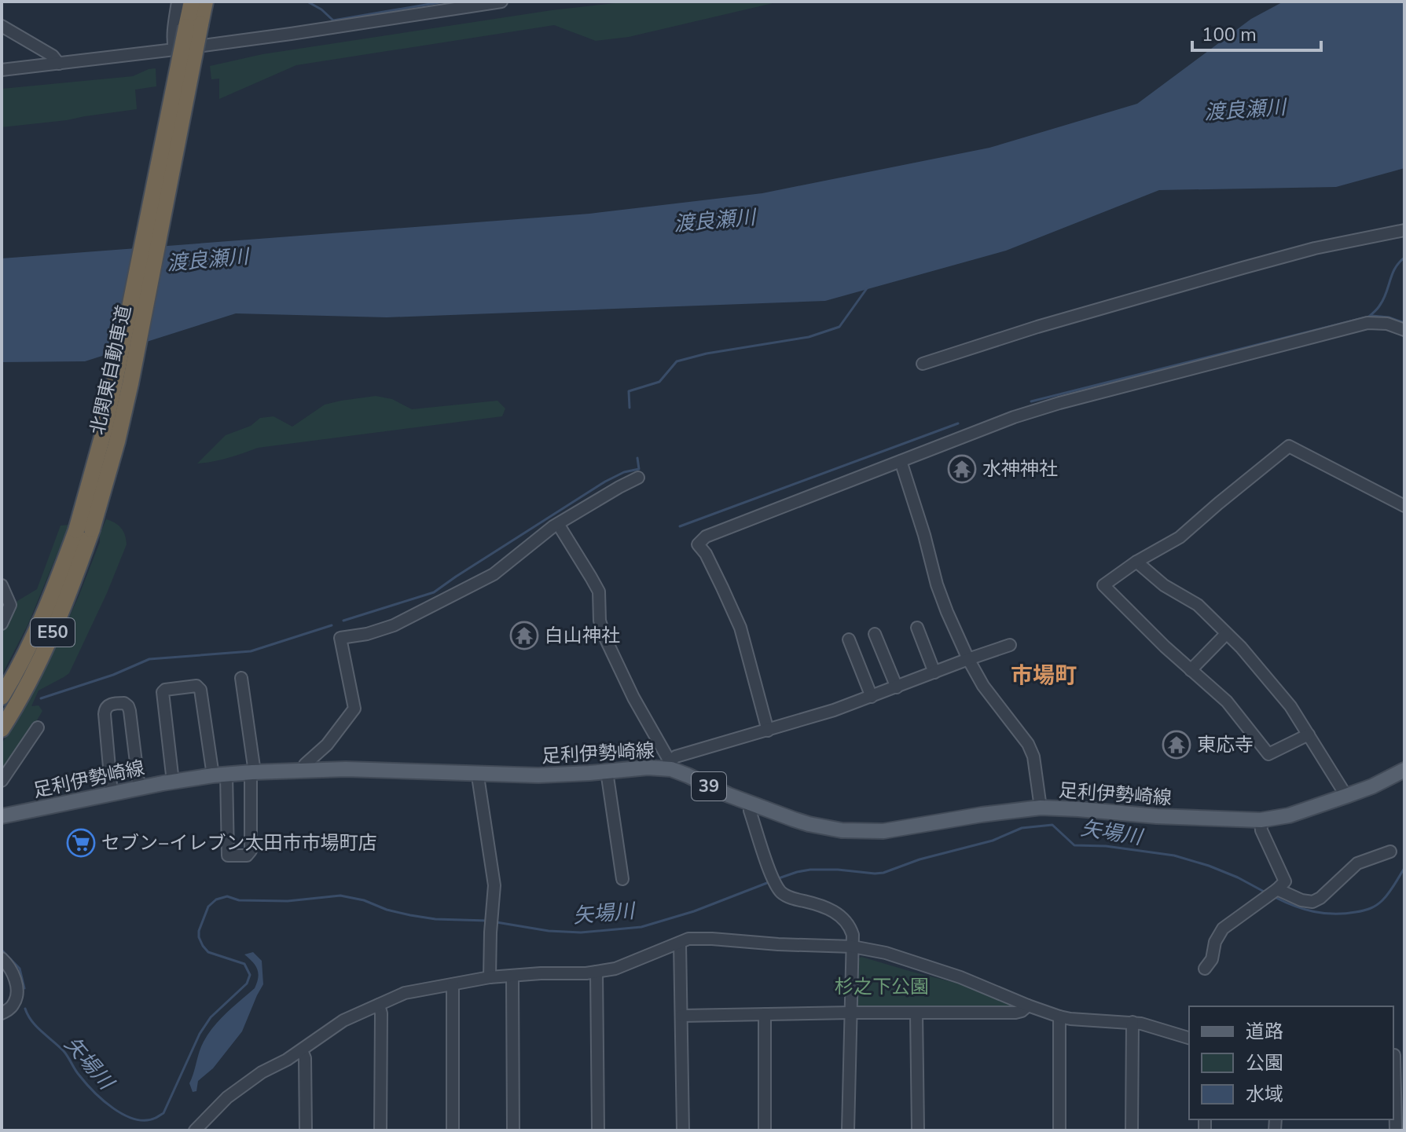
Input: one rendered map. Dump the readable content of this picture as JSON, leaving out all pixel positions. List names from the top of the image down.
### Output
{
  "streets": {
    "highway": ["北関東自動車道", "E50"],
    "main road": ["足利伊勢崎線", "39"]
  },
  "districts": ["市場町"],
  "water": ["渡良瀬川", "矢場川"],
  "parks": ["杉之下公園"],
  "places": {
    "temple": ["水神神社", "白山神社", "東応寺"],
    "supermarket": ["セブン−イレブン太田市市場町店"]
  },
  "legend": ["道路", "公園", "水域"],
  "scale_bar": "100 m"
}
